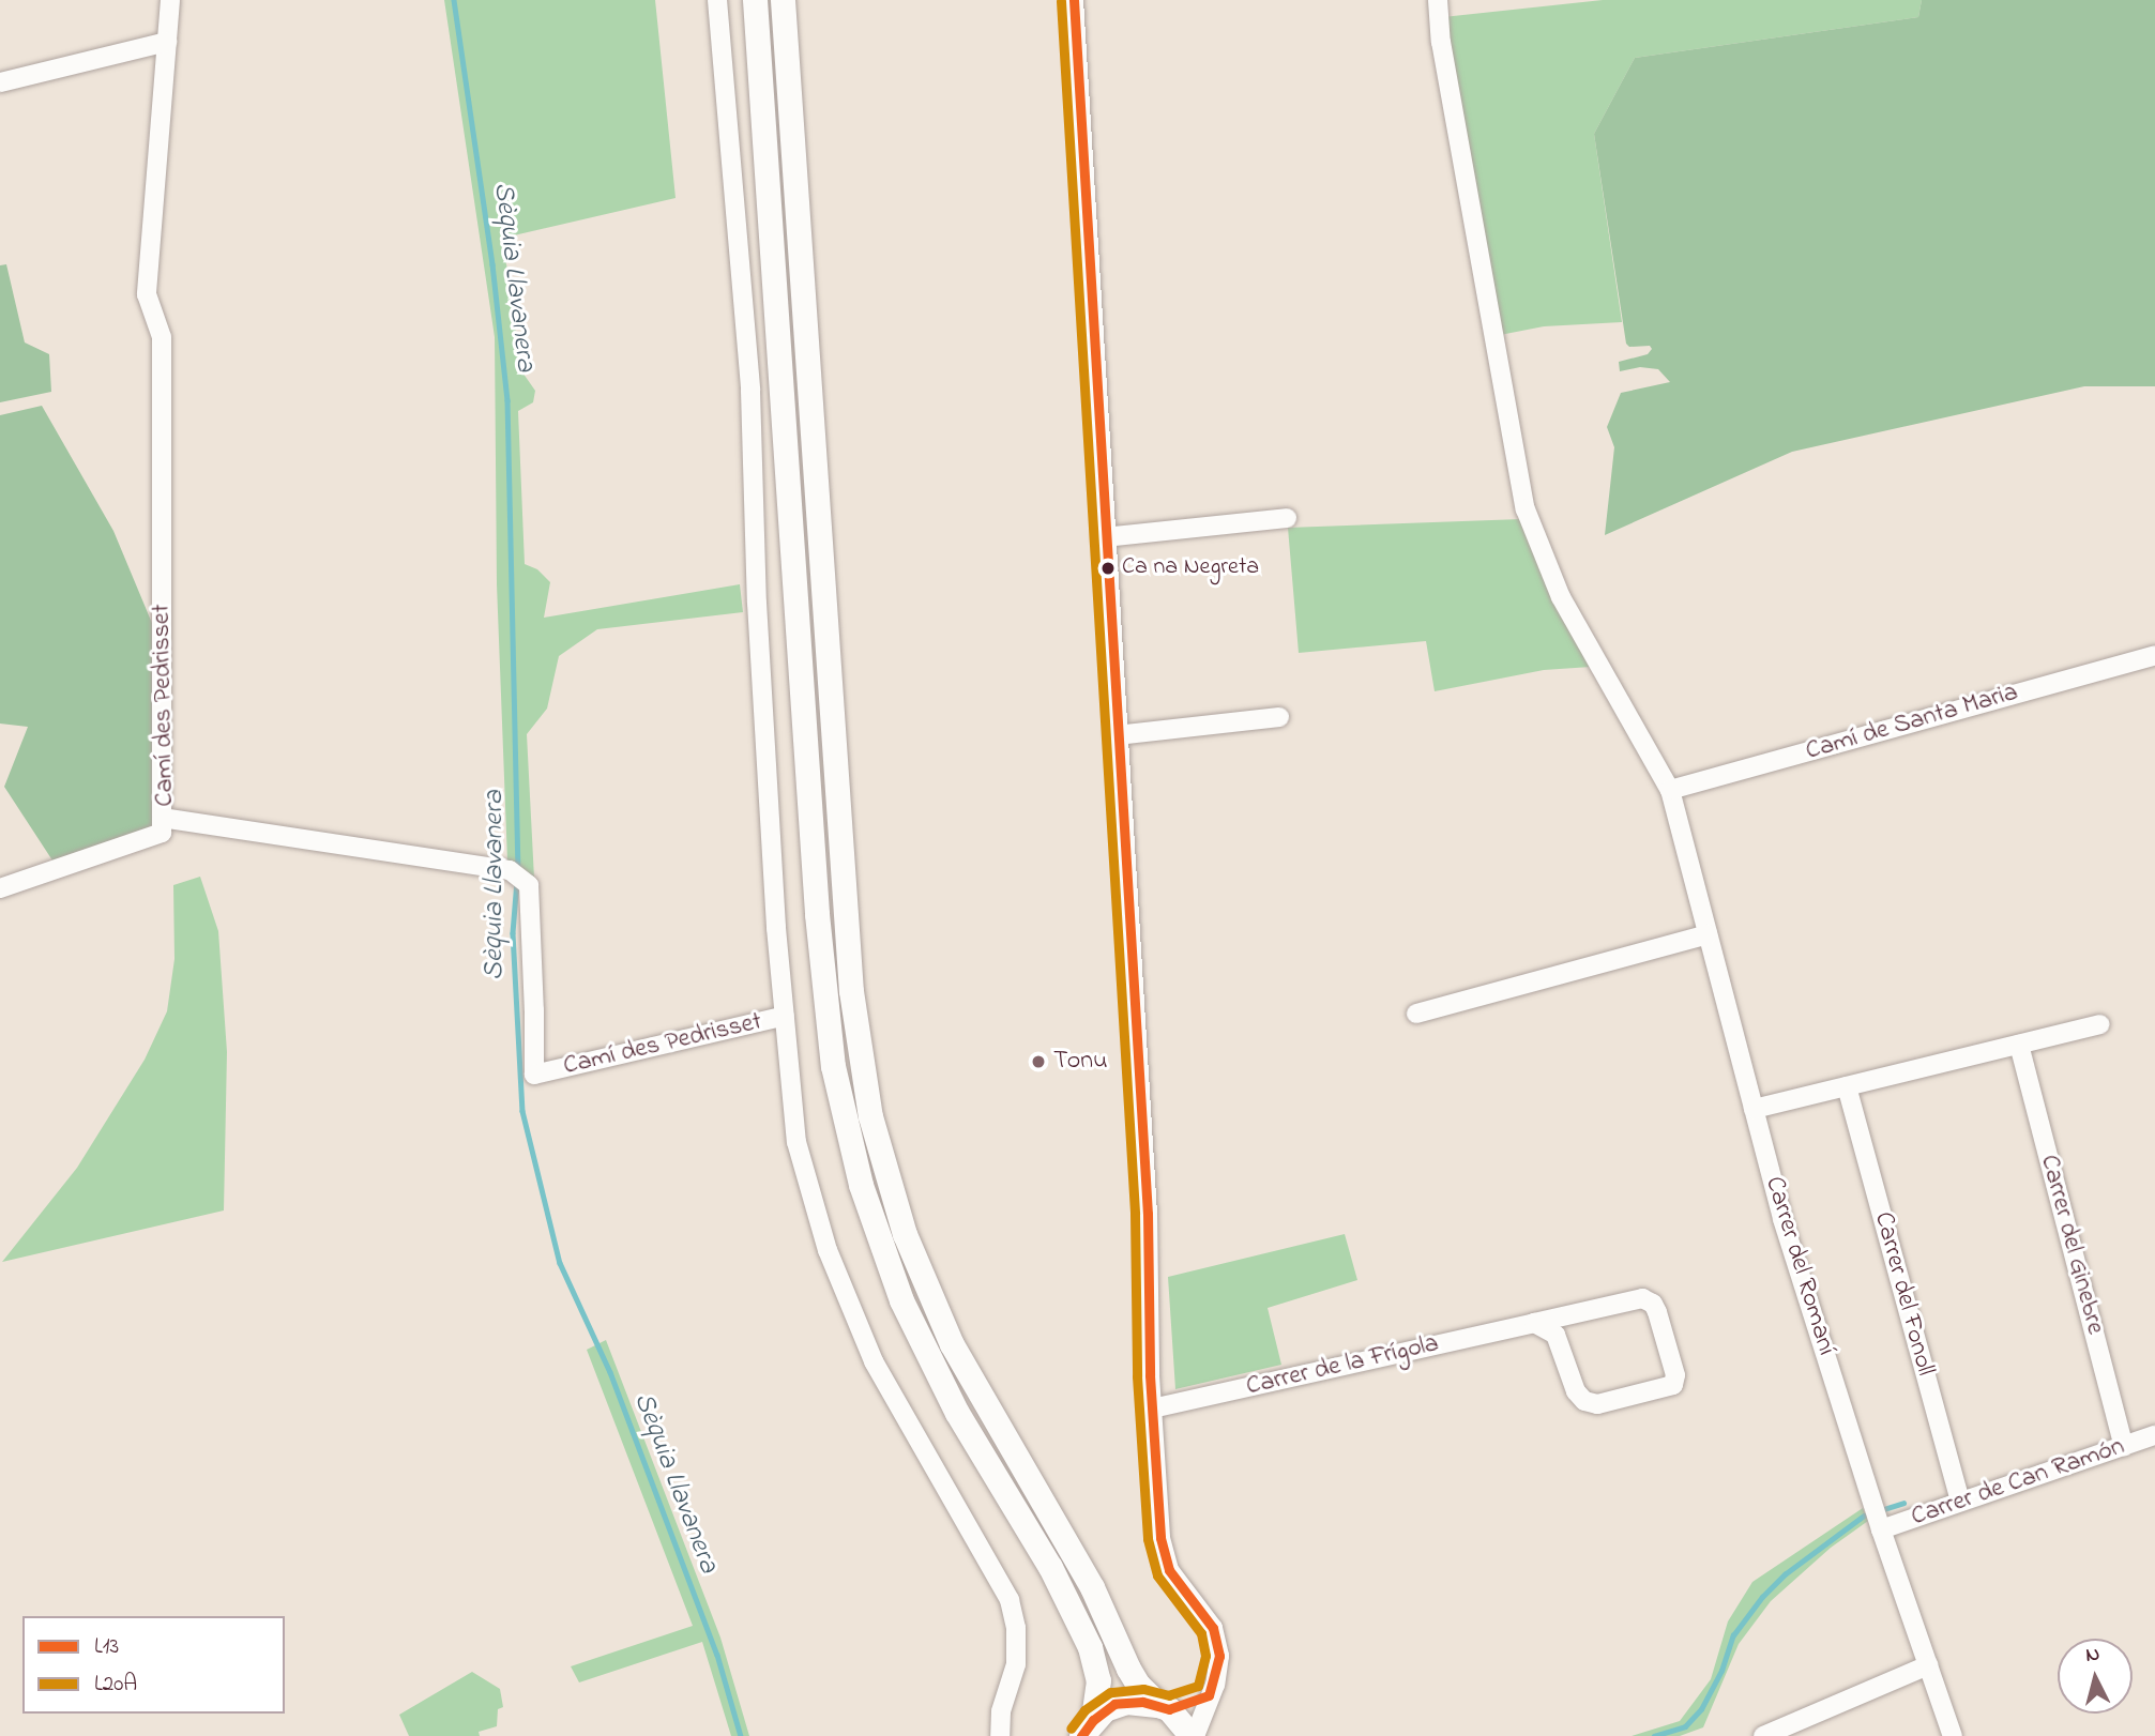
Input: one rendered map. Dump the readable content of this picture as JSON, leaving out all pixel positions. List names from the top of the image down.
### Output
{
  "streets": {
    "street": [
      "Camí des Pedrisset",
      "Camí de Santa Maria",
      "Carrer del Ginebre",
      "Carrer del Romaní",
      "Carrer del Fonoll",
      "Carrer de la Frígola",
      "Carrer de Can Ramón"
    ]
  },
  "crossings": [
    ["Camí de Santa Maria", "Carrer del Romaní"],
    ["Carrer del Ginebre", "Carrer de Can Ramón"],
    ["Carrer del Romaní", "Carrer de Can Ramón"],
    ["Carrer del Fonoll", "Carrer de Can Ramón"]
  ],
  "water": ["Sèquia Llavanera"],
  "places": ["Ca na Negreta", "Tonu"],
  "lines": ["transit line L13", "transit line L20A"],
  "legend": ["L13", "L20A"],
  "north": "top"
}
